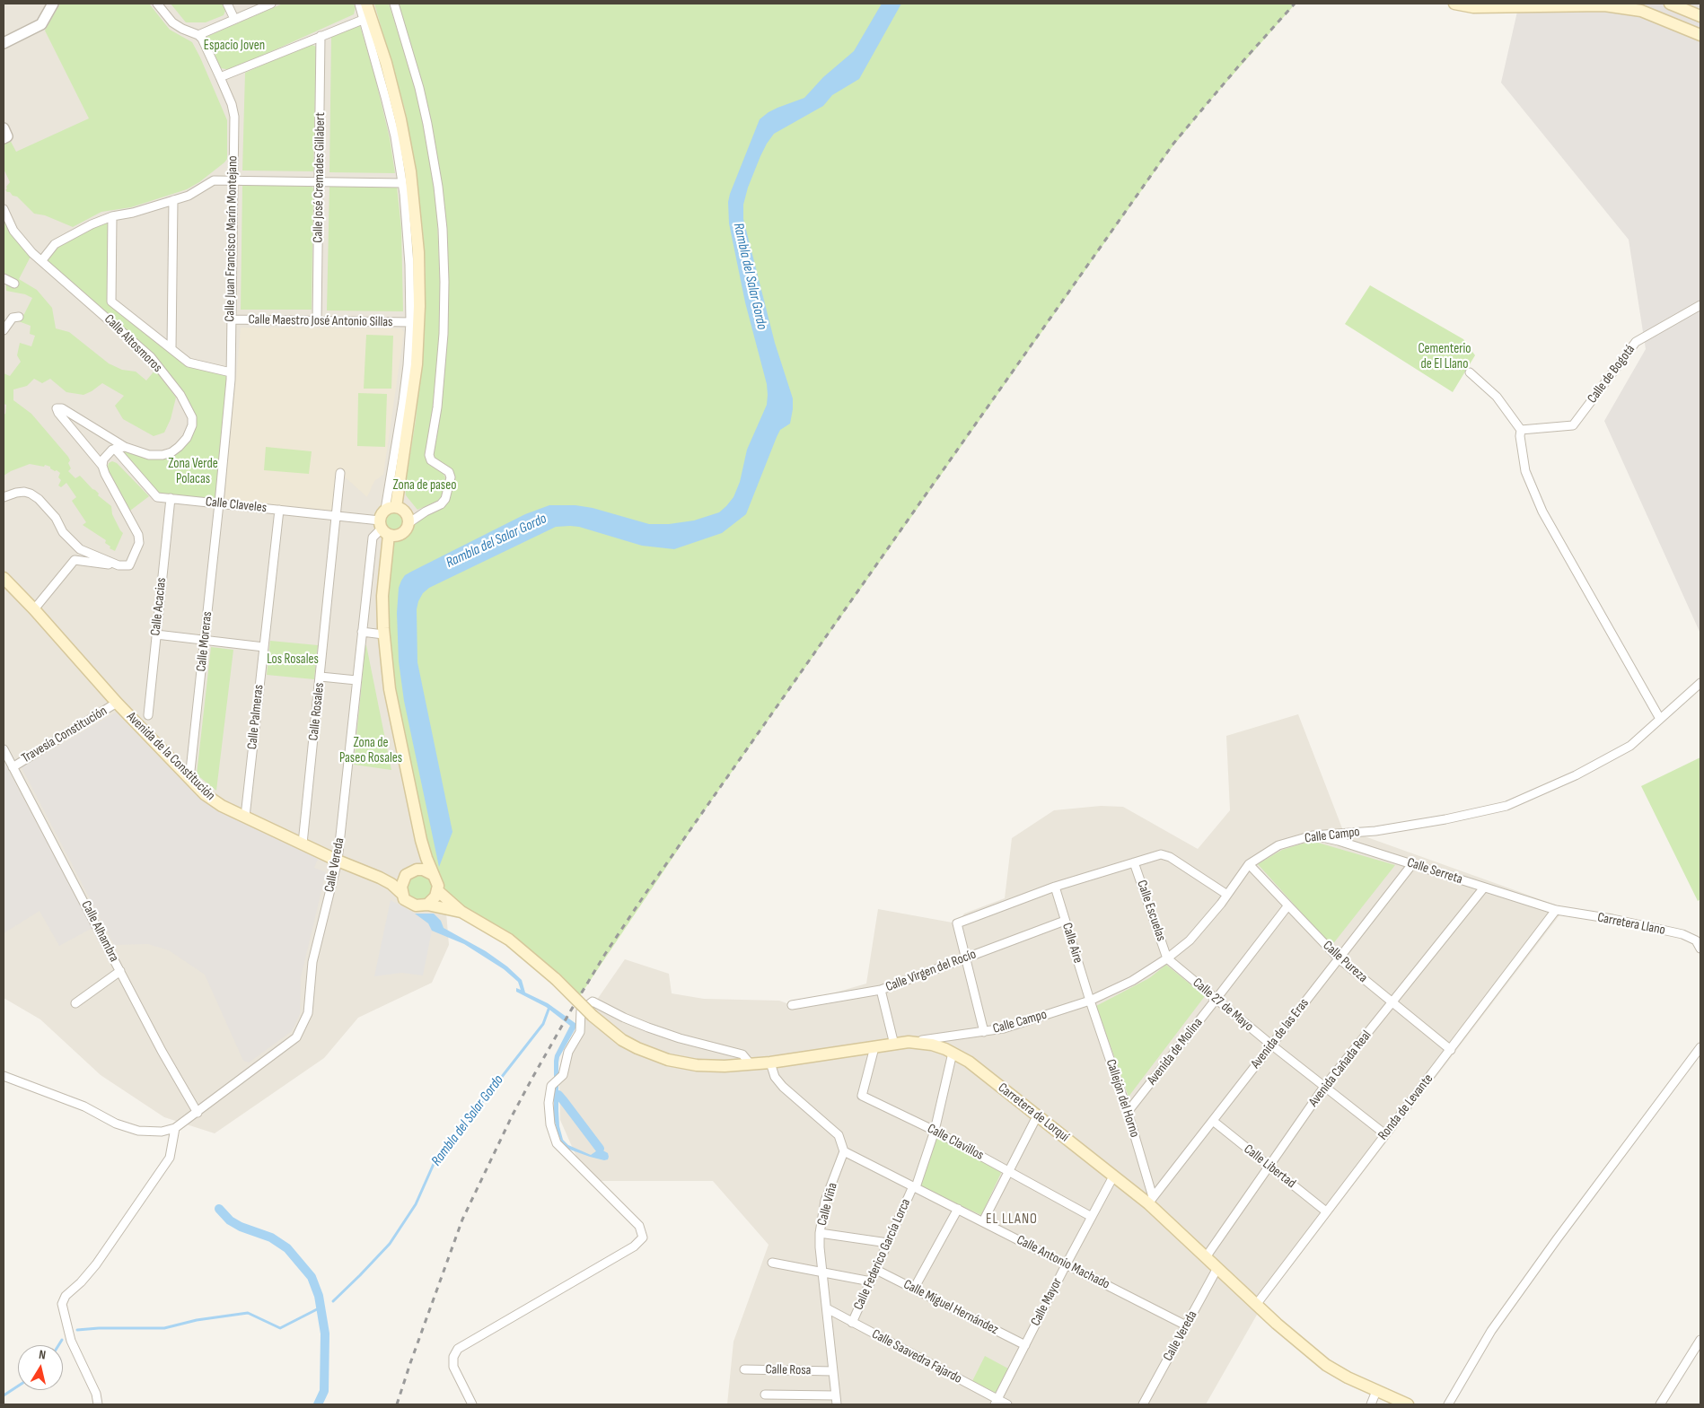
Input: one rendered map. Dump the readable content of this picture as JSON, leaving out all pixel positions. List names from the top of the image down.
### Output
{
  "streets": {
    "main road": ["Avenida de la Constitución", "Carretera de Lorquí"],
    "street": [
      "Calle José Cremades Gillabert",
      "Calle Juan Francisco Marín Montejano",
      "Calle Maestro José Antonio Sillas",
      "Calle Altosmoros",
      "Calle de Bogotá",
      "Calle Claveles",
      "Calle Acacias",
      "Calle Moreras",
      "Calle Rosales",
      "Calle Palmeras",
      "Travesía Constitución",
      "Calle Campo",
      "Calle Vereda",
      "Calle Serreta",
      "Calle Escuelas",
      "Carretera Llano",
      "Calle Alhambra",
      "Calle Aire",
      "Calle Pureza",
      "Calle Virgen del Rocío",
      "Calle 27 de Mayo",
      "Avenida de las Eras",
      "Avenida de Molina",
      "Avenida Cañada Real",
      "Callejón del Horno",
      "Ronda de Levante",
      "Calle Clavillos",
      "Calle Libertad",
      "Calle Viña",
      "Calle Federico García Lorca",
      "Calle Antonio Machado",
      "Calle Mayor",
      "Calle Miguel Hernández",
      "Calle Saavedra Fajardo",
      "Calle Rosa"
    ]
  },
  "crossings": [
    ["Calle José Cremades Gillabert", "Calle Maestro José Antonio Sillas"],
    ["Calle Juan Francisco Marín Montejano", "Calle Maestro José Antonio Sillas"],
    ["Calle Juan Francisco Marín Montejano", "Calle Claveles"],
    ["Calle Juan Francisco Marín Montejano", "Calle Moreras"],
    ["Calle Altosmoros", "Calle Claveles"],
    ["Calle Claveles", "Calle Acacias"],
    ["Calle Claveles", "Calle Moreras"],
    ["Calle Claveles", "Calle Rosales"],
    ["Calle Claveles", "Calle Palmeras"],
    ["Calle Claveles", "Calle Vereda"],
    ["Calle Moreras", "Avenida de la Constitución"],
    ["Calle Rosales", "Avenida de la Constitución"],
    ["Calle Palmeras", "Avenida de la Constitución"],
    ["Travesía Constitución", "Avenida de la Constitución"],
    ["Travesía Constitución", "Calle Alhambra"],
    ["Avenida de la Constitución", "Calle Vereda"],
    ["Calle Campo", "Calle Serreta"],
    ["Calle Campo", "Calle Escuelas"],
    ["Calle Campo", "Calle Aire"],
    ["Calle Campo", "Calle Pureza"],
    ["Calle Campo", "Calle 27 de Mayo"],
    ["Calle Campo", "Callejón del Horno"],
    ["Calle Campo", "Carretera de Lorquí"],
    ["Calle Vereda", "Calle Alhambra"],
    ["Calle Vereda", "Carretera de Lorquí"],
    ["Calle Vereda", "Calle Antonio Machado"],
    ["Calle Serreta", "Carretera Llano"],
    ["Calle Serreta", "Avenida de las Eras"],
    ["Calle Serreta", "Avenida Cañada Real"],
    ["Calle Serreta", "Ronda de Levante"],
    ["Calle Escuelas", "Calle 27 de Mayo"],
    ["Carretera Llano", "Ronda de Levante"],
    ["Calle Aire", "Calle Virgen del Rocío"],
    ["Calle Aire", "Callejón del Horno"],
    ["Calle Pureza", "Avenida de las Eras"],
    ["Calle Pureza", "Avenida de Molina"],
    ["Calle Pureza", "Avenida Cañada Real"],
    ["Calle Pureza", "Ronda de Levante"],
    ["Calle 27 de Mayo", "Avenida de las Eras"],
    ["Calle 27 de Mayo", "Avenida de Molina"],
    ["Calle 27 de Mayo", "Avenida Cañada Real"],
    ["Calle 27 de Mayo", "Ronda de Levante"],
    ["Avenida de las Eras", "Callejón del Horno"],
    ["Avenida de las Eras", "Carretera de Lorquí"],
    ["Avenida de las Eras", "Calle Libertad"],
    ["Avenida de Molina", "Callejón del Horno"],
    ["Avenida Cañada Real", "Carretera de Lorquí"],
    ["Avenida Cañada Real", "Calle Libertad"],
    ["Callejón del Horno", "Carretera de Lorquí"],
    ["Ronda de Levante", "Carretera de Lorquí"],
    ["Ronda de Levante", "Calle Libertad"],
    ["Carretera de Lorquí", "Calle Clavillos"],
    ["Carretera de Lorquí", "Calle Federico García Lorca"],
    ["Carretera de Lorquí", "Calle Mayor"],
    ["Calle Clavillos", "Calle Federico García Lorca"],
    ["Calle Clavillos", "Calle Mayor"],
    ["Calle Viña", "Calle Antonio Machado"],
    ["Calle Viña", "Calle Saavedra Fajardo"],
    ["Calle Viña", "Calle Rosa"],
    ["Calle Federico García Lorca", "Calle Antonio Machado"],
    ["Calle Federico García Lorca", "Calle Miguel Hernández"],
    ["Calle Federico García Lorca", "Calle Saavedra Fajardo"],
    ["Calle Antonio Machado", "Calle Mayor"],
    ["Calle Mayor", "Calle Miguel Hernández"],
    ["Calle Mayor", "Calle Saavedra Fajardo"]
  ],
  "districts": ["EL LLANO"],
  "water": ["Rambla del Salar Gordo"],
  "parks": [
    "Espacio Joven",
    "Cementerio de El Llano",
    "Zona Verde Polacas",
    "Zona de paseo",
    "Los Rosales",
    "Zona de Paseo Rosales"
  ],
  "north": "top"
}
